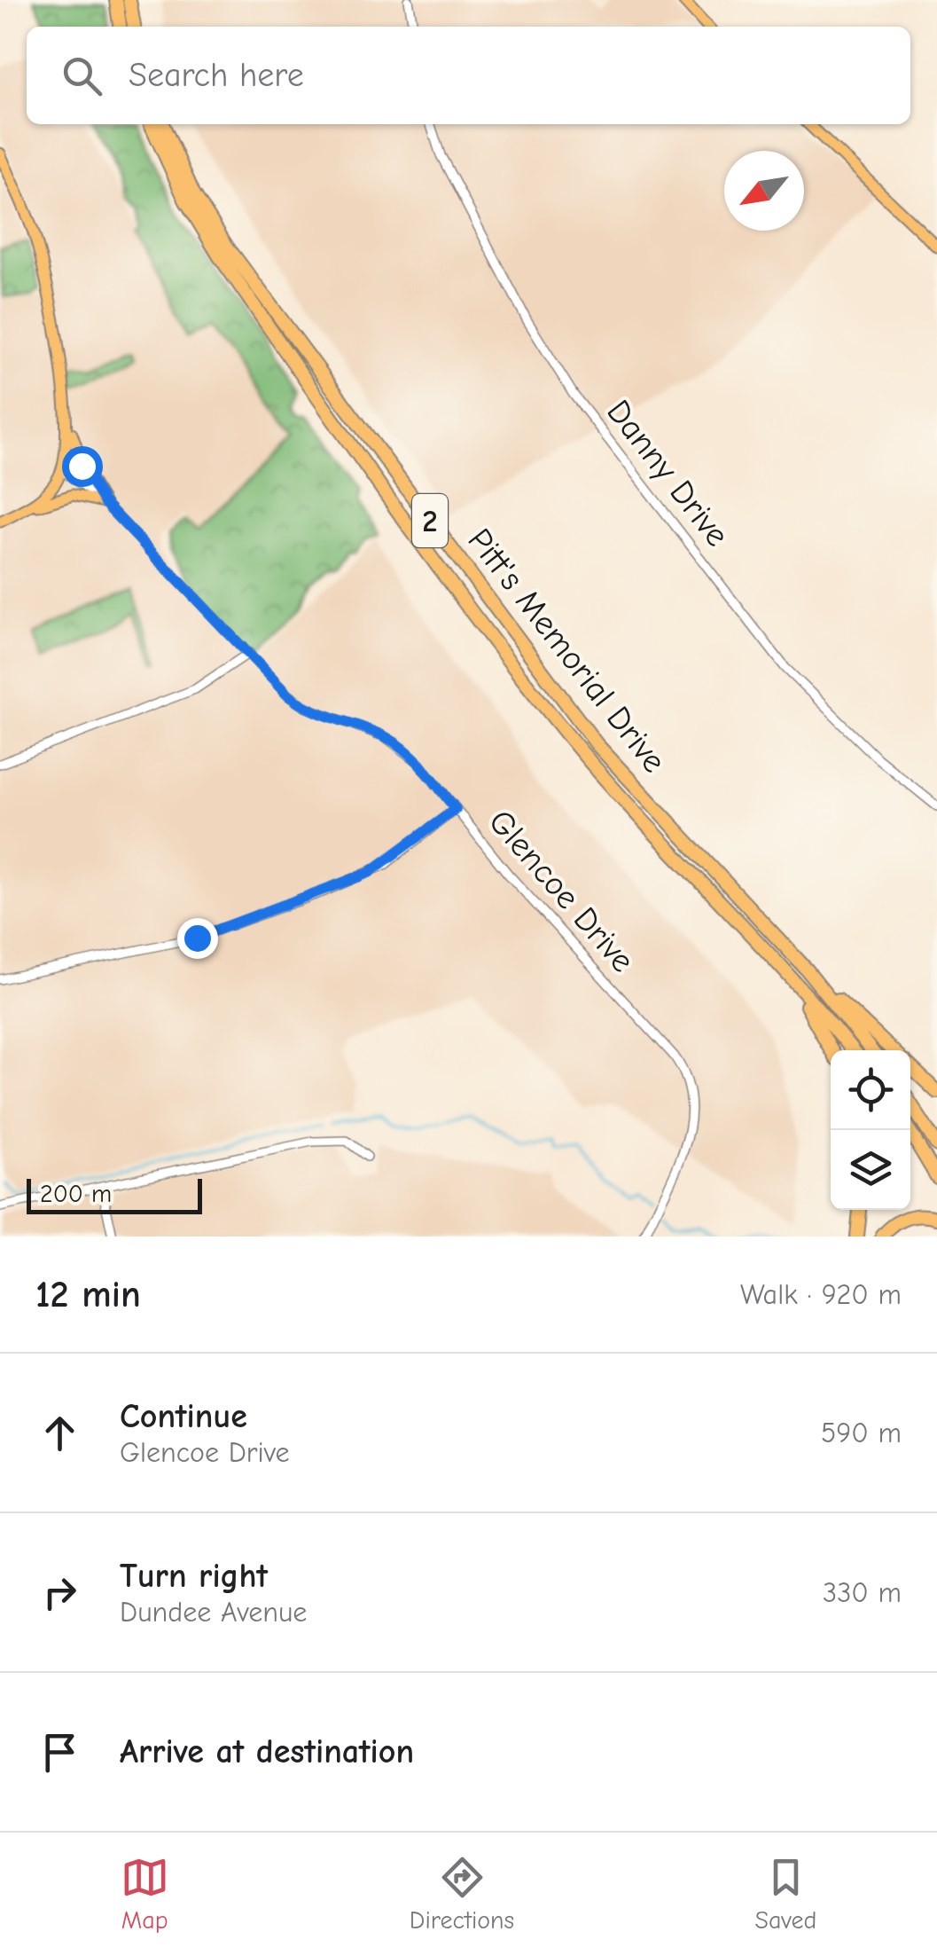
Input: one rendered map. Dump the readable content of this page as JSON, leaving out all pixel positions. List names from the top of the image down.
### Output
{
  "streets": {
    "highway": ["2", "Pitt's Memorial Drive"],
    "street": ["Danny Drive", "Glencoe Drive"]
  },
  "scale_bar": "200 m",
  "north": "bottom left",
  "page": {
    "search": "Search here",
    "scale": "200 m",
    "heading": ["12 min", "Walk · 920 m"],
    "list": [
      ["Continue", "Glencoe Drive", "590 m"],
      ["Turn right", "Dundee Avenue", "330 m"],
      "Arrive at destination"
    ],
    "nav": ["Map", "Directions", "Saved"]
  }
}
